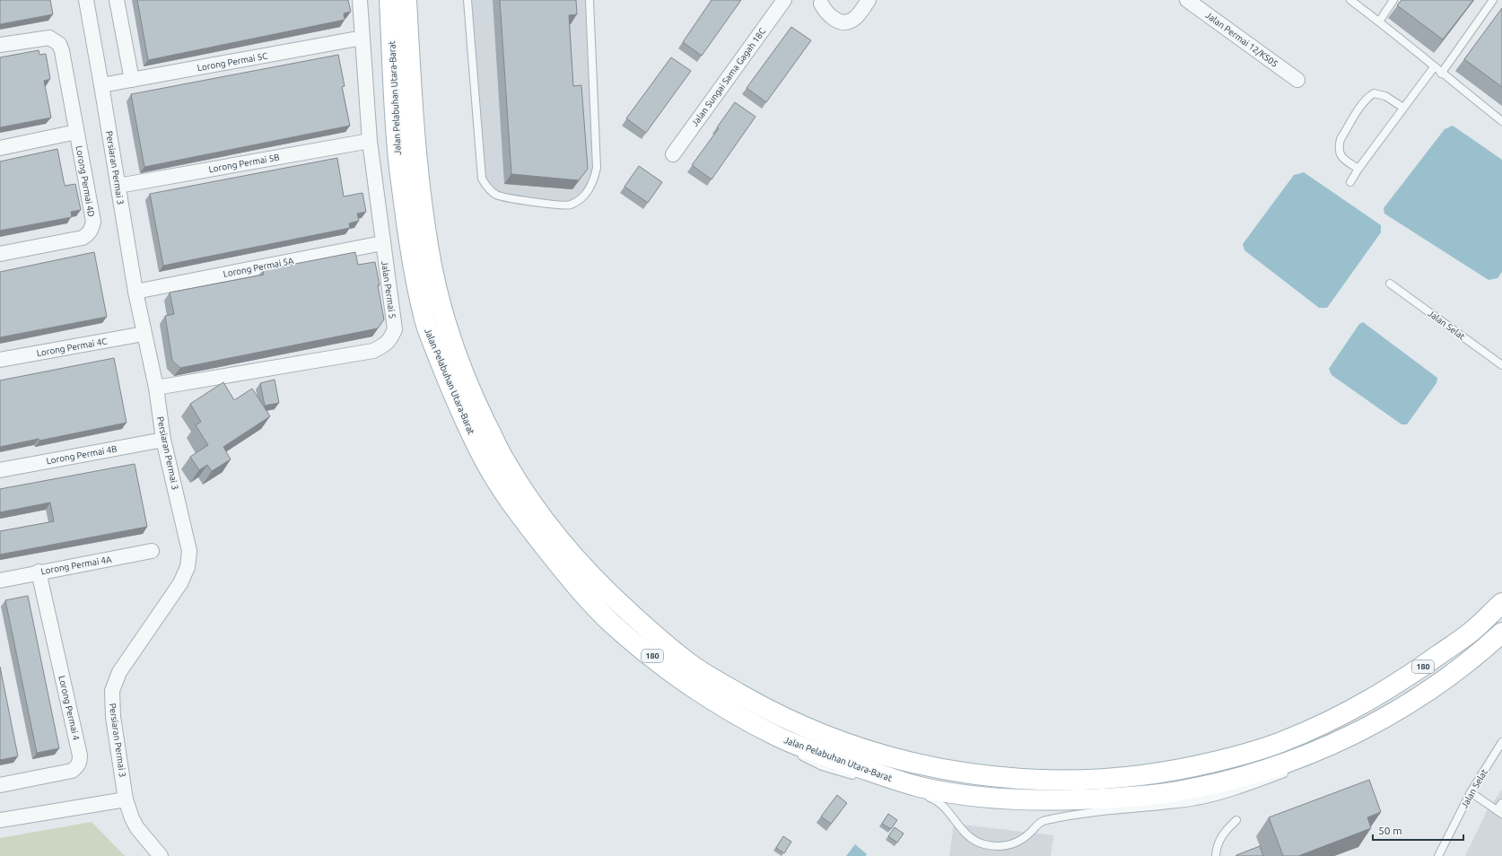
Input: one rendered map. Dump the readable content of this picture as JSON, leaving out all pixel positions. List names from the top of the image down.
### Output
{
  "streets": {
    "main road": ["Jalan Pelabuhan Utara-Barat", "180"],
    "street": [
      "Jalan Permai 12/KS05",
      "Lorong Permai 5C",
      "Jalan Sungai Sama Gagah 18C",
      "Lorong Permai 5B",
      "Persiaran Permai 3",
      "Lorong Permai 4D",
      "Lorong Permai 5A",
      "Jalan Permai 5",
      "Lorong Permai 4C",
      "Lorong Permai 4B",
      "Lorong Permai 4A",
      "Lorong Permai 4"
    ],
    "lane": ["Jalan Selat"]
  },
  "crossings": [
    ["Lorong Permai 5C", "Persiaran Permai 3"],
    ["Lorong Permai 5C", "Jalan Permai 5"],
    ["Lorong Permai 5B", "Persiaran Permai 3"],
    ["Lorong Permai 5B", "Jalan Permai 5"],
    ["Persiaran Permai 3", "Lorong Permai 5A"],
    ["Persiaran Permai 3", "Jalan Permai 5"],
    ["Persiaran Permai 3", "Lorong Permai 4C"],
    ["Persiaran Permai 3", "Lorong Permai 4B"],
    ["Lorong Permai 5A", "Jalan Permai 5"],
    ["Lorong Permai 4A", "Lorong Permai 4"]
  ],
  "scale_bar": "50 m"
}
